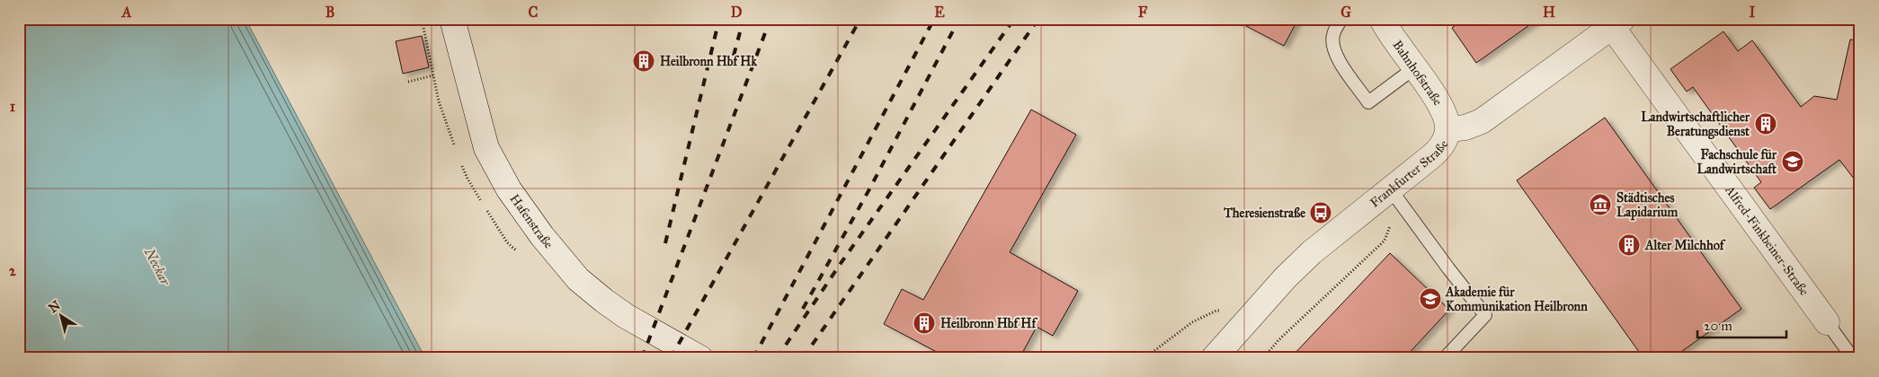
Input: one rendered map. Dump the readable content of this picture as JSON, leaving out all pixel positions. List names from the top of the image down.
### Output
{
  "streets": {
    "street": [
      "Bahnhofstraße",
      "Frankfurter Straße",
      "Hafenstraße",
      "Alfred-Finkbeiner-Straße"
    ]
  },
  "crossings": [
    ["Bahnhofstraße", "Frankfurter Straße"],
    ["Frankfurter Straße", "Alfred-Finkbeiner-Straße"]
  ],
  "water": ["Neckar"],
  "places": {
    "building": [
      "Heilbronn Hbf Hk",
      "Landwirtschaftlicher Beratungsdienst",
      "Alter Milchhof",
      "Heilbronn Hbf Hf"
    ],
    "school or university": ["Fachschule für Landwirtschaft", "Akademie für Kommunikation Heilbronn"],
    "museum": ["Städtisches Lapidarium"],
    "bus stop": ["Theresienstraße"]
  },
  "scale_bar": "20 m",
  "north": "top left",
  "grid": {
    "columns": [
      "A",
      "B",
      "C",
      "D",
      "E",
      "F",
      "G",
      "H",
      "I"
    ],
    "rows": ["1", "2"]
  }
}
